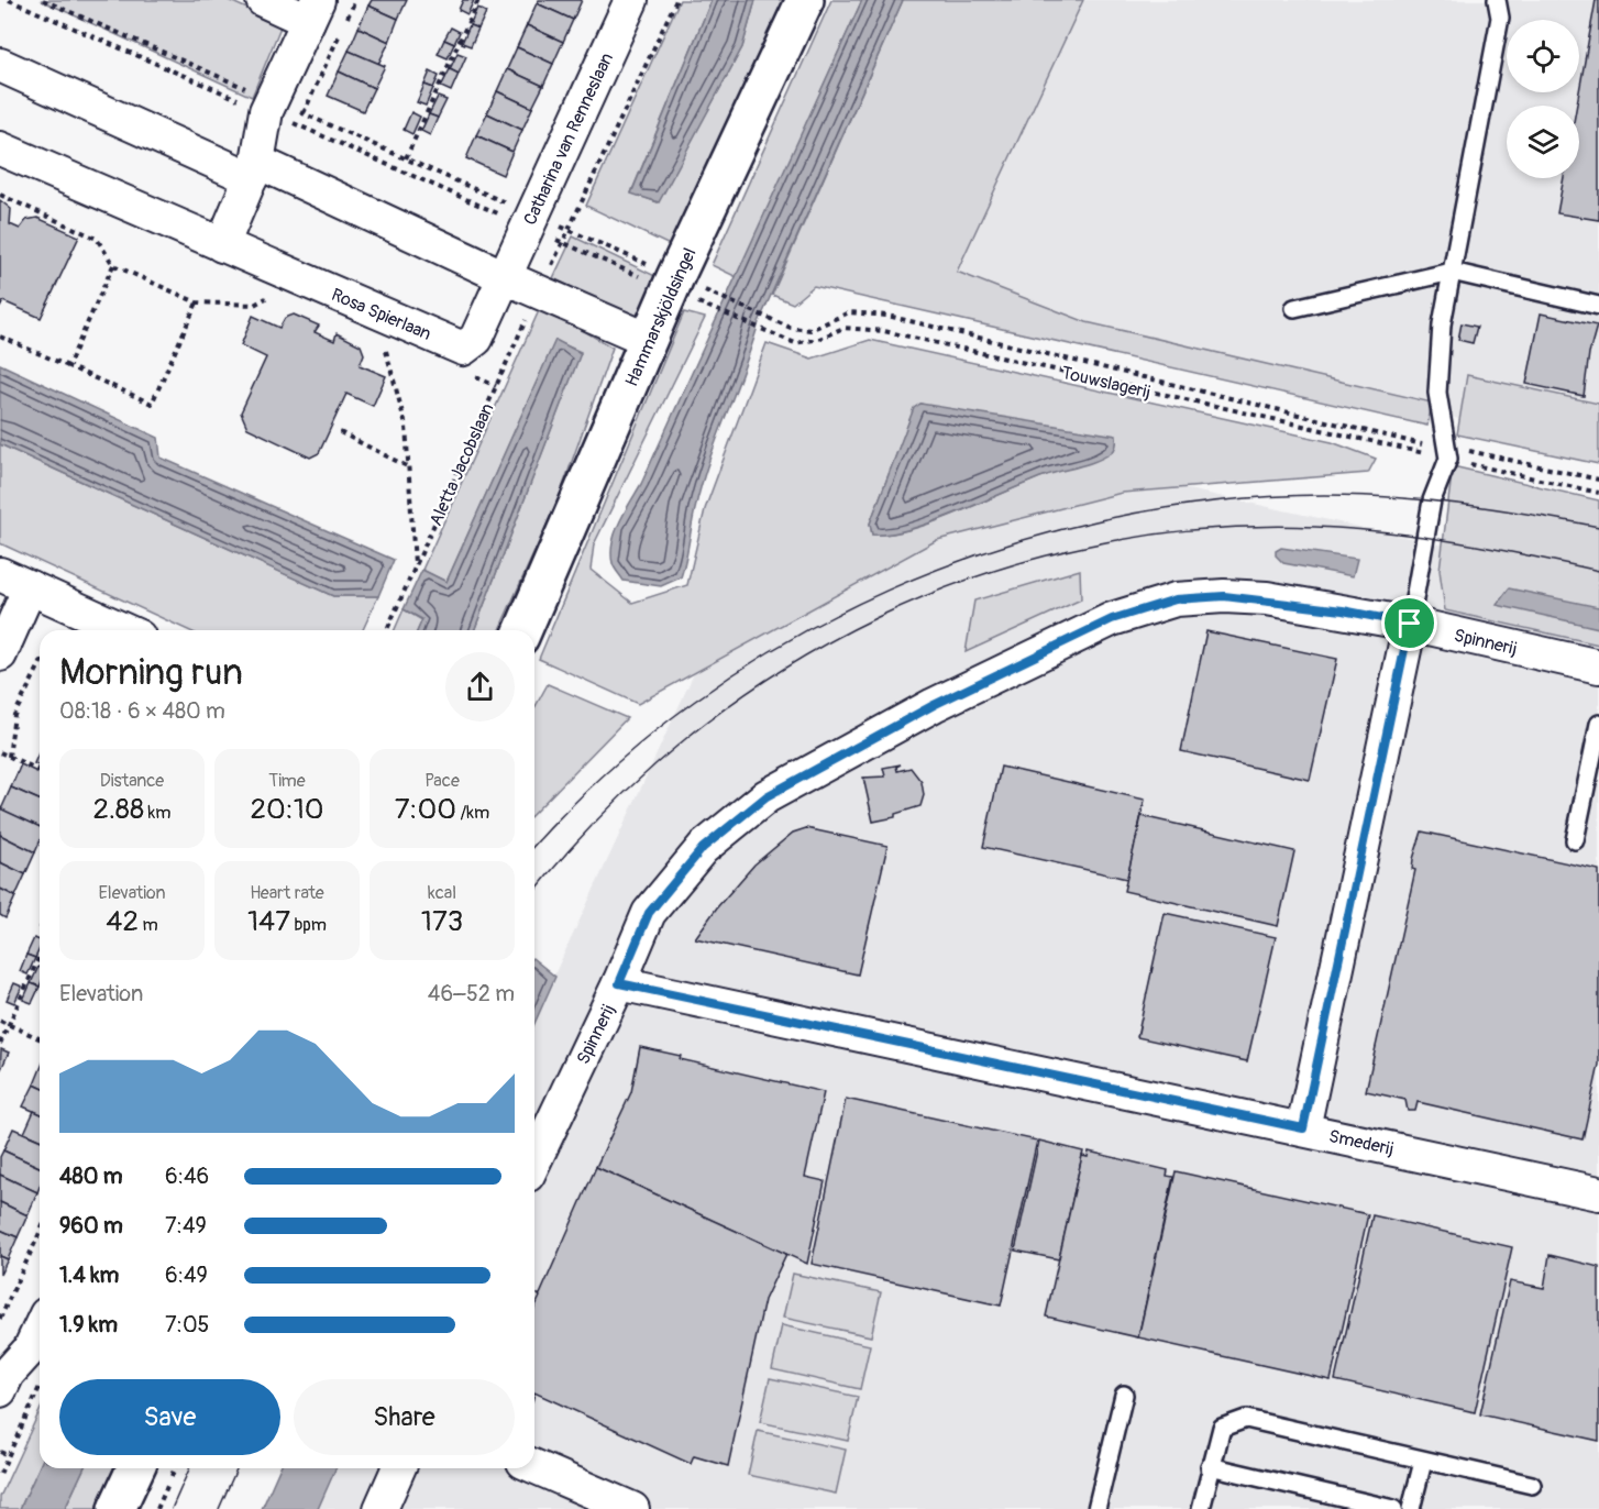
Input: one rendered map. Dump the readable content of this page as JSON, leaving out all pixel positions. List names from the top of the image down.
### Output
{
  "streets": {
    "street": [
      "Catharina van Renneslaan",
      "Rosa Spierlaan",
      "Hammarskjöldsingel",
      "Spinnerij",
      "Smederij"
    ],
    "path": ["Touwslagerij", "Aletta Jacobslaan"]
  },
  "crossings": [
    ["Catharina van Renneslaan", "Rosa Spierlaan"],
    ["Hammarskjöldsingel", "Touwslagerij"],
    ["Spinnerij", "Smederij"]
  ],
  "page": {
    "heading": ["Morning run", "08:18 · 6 × 480 m"],
    "stats": [
      ["Distance", "2.88 km"],
      ["Time", "20:10"],
      ["Pace", "7:00 /km"],
      ["Elevation", "42 m"],
      ["Heart rate", "147 bpm"],
      ["kcal", "173"]
    ],
    "chart": ["Elevation", "46–52 m"],
    "list": [
      {
        "name": "480 m",
        "note": "6:46"
      },
      {
        "name": "960 m",
        "note": "7:49"
      },
      {
        "name": "1.4 km",
        "note": "6:49"
      },
      {
        "name": "1.9 km",
        "note": "7:05"
      }
    ],
    "buttons": ["Save", "Share"]
  }
}
